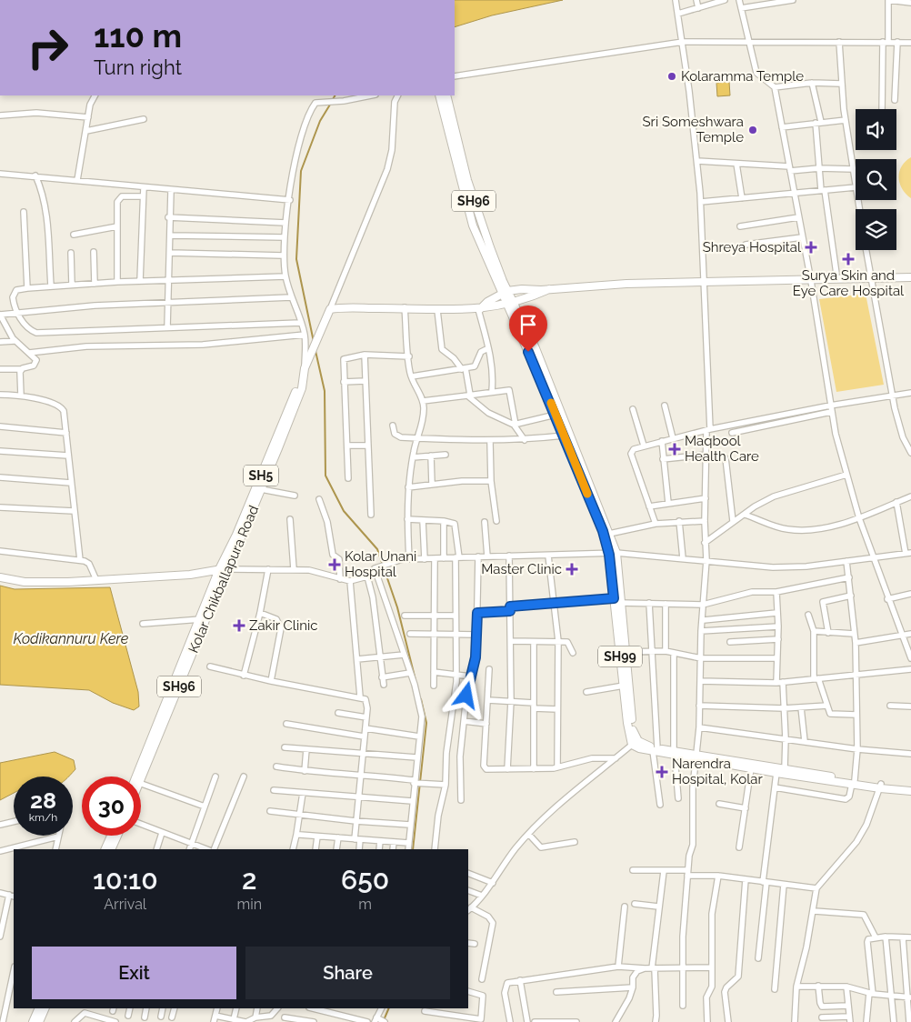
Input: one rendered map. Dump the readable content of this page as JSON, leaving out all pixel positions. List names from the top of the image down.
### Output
{
  "streets": {
    "main road": [
      "SH96",
      "SH5",
      "Kolar Chikballapura Road",
      "SH99"
    ]
  },
  "crossings": [
    ["SH96", "SH99"],
    ["SH5", "Kolar Chikballapura Road"]
  ],
  "water": ["Kodikannuru Kere"],
  "places": {
    "other": ["Kolaramma Temple", "Sri Someshwara Temple"],
    "health": [
      "Shreya Hospital",
      "Surya Skin and Eye Care Hospital",
      "Maqbool Health Care",
      "Kolar Unani Hospital",
      "Master Clinic",
      "Zakir Clinic",
      "Narendra Hospital, Kolar"
    ]
  },
  "page": {
    "turn": ["110 m", "Turn right"],
    "speed": "28 km/h",
    "limit": "30",
    "eta": [
      "10:10",
      "Arrival",
      "2",
      "min",
      "650",
      "m"
    ],
    "buttons": ["Exit", "Share"]
  }
}
